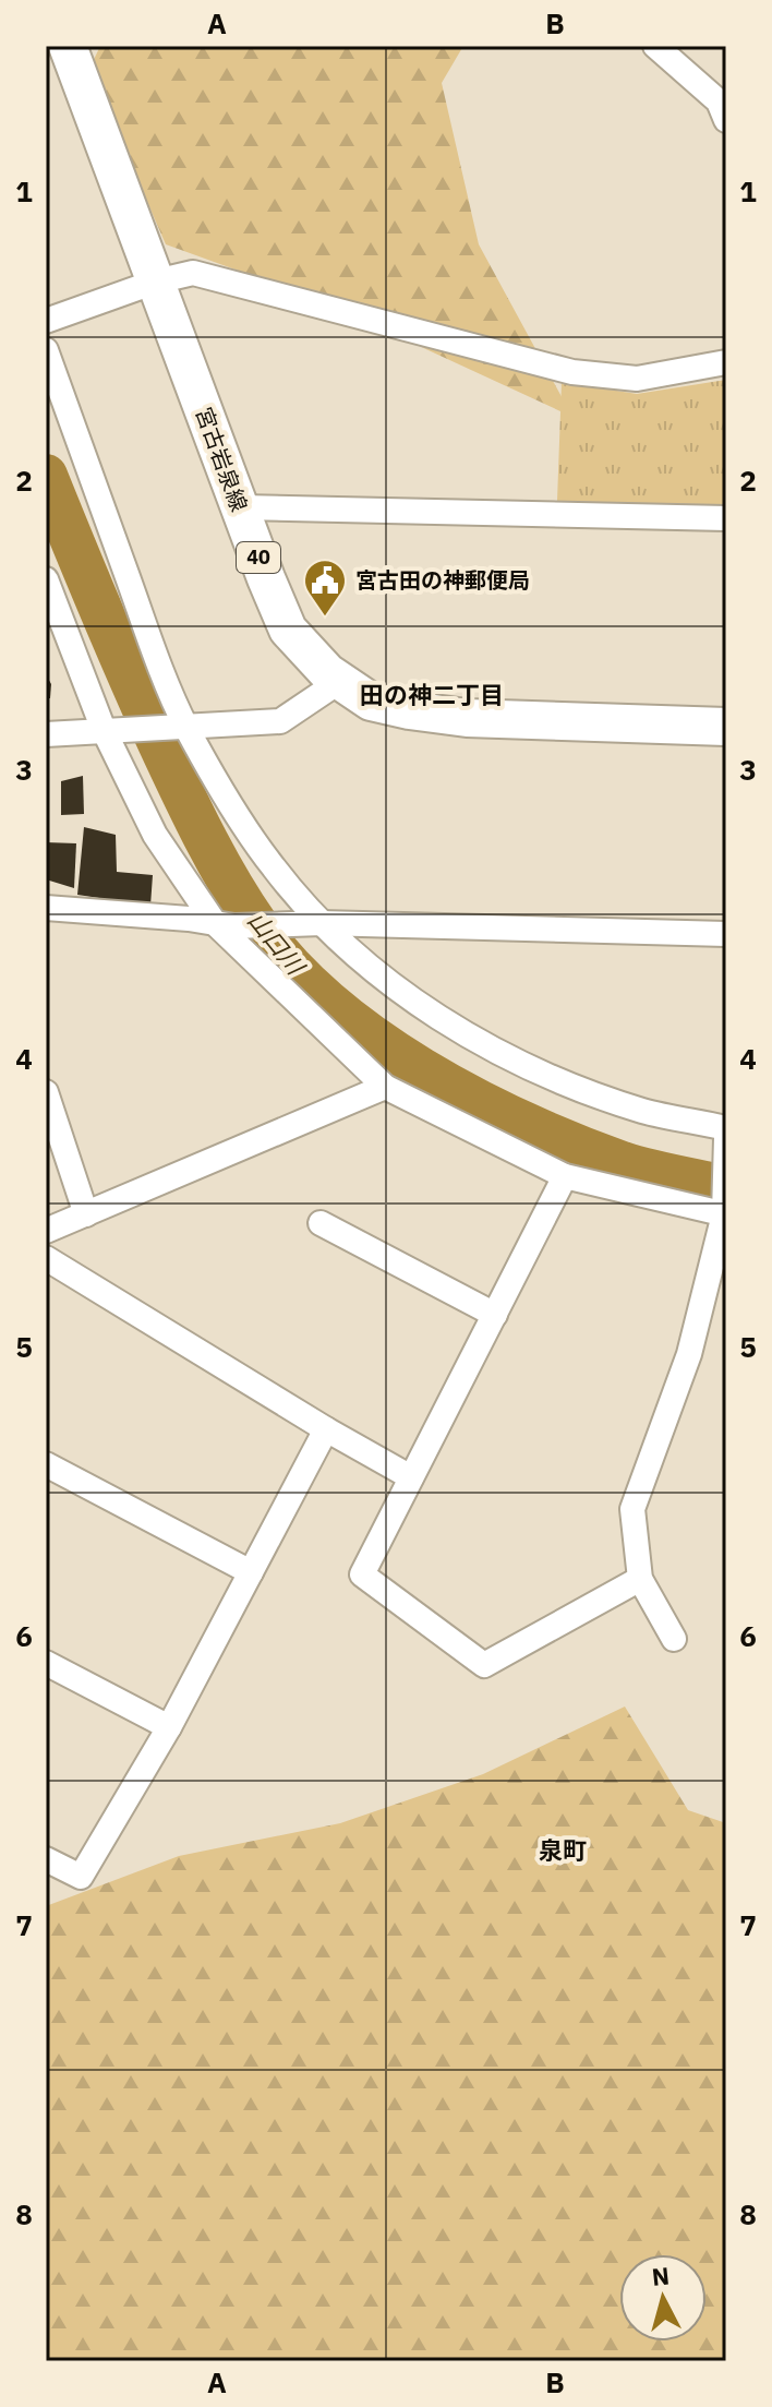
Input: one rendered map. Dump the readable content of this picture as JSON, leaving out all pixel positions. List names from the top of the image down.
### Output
{
  "streets": {
    "main road": ["宮古岩泉線", "40"]
  },
  "districts": ["田の神二丁目", "泉町"],
  "water": ["山口川"],
  "places": {
    "public building": ["宮古田の神郵便局"]
  },
  "north": "top",
  "grid": {
    "columns": ["A", "B"],
    "rows": [
      "1",
      "2",
      "3",
      "4",
      "5",
      "6",
      "7",
      "8"
    ]
  }
}
